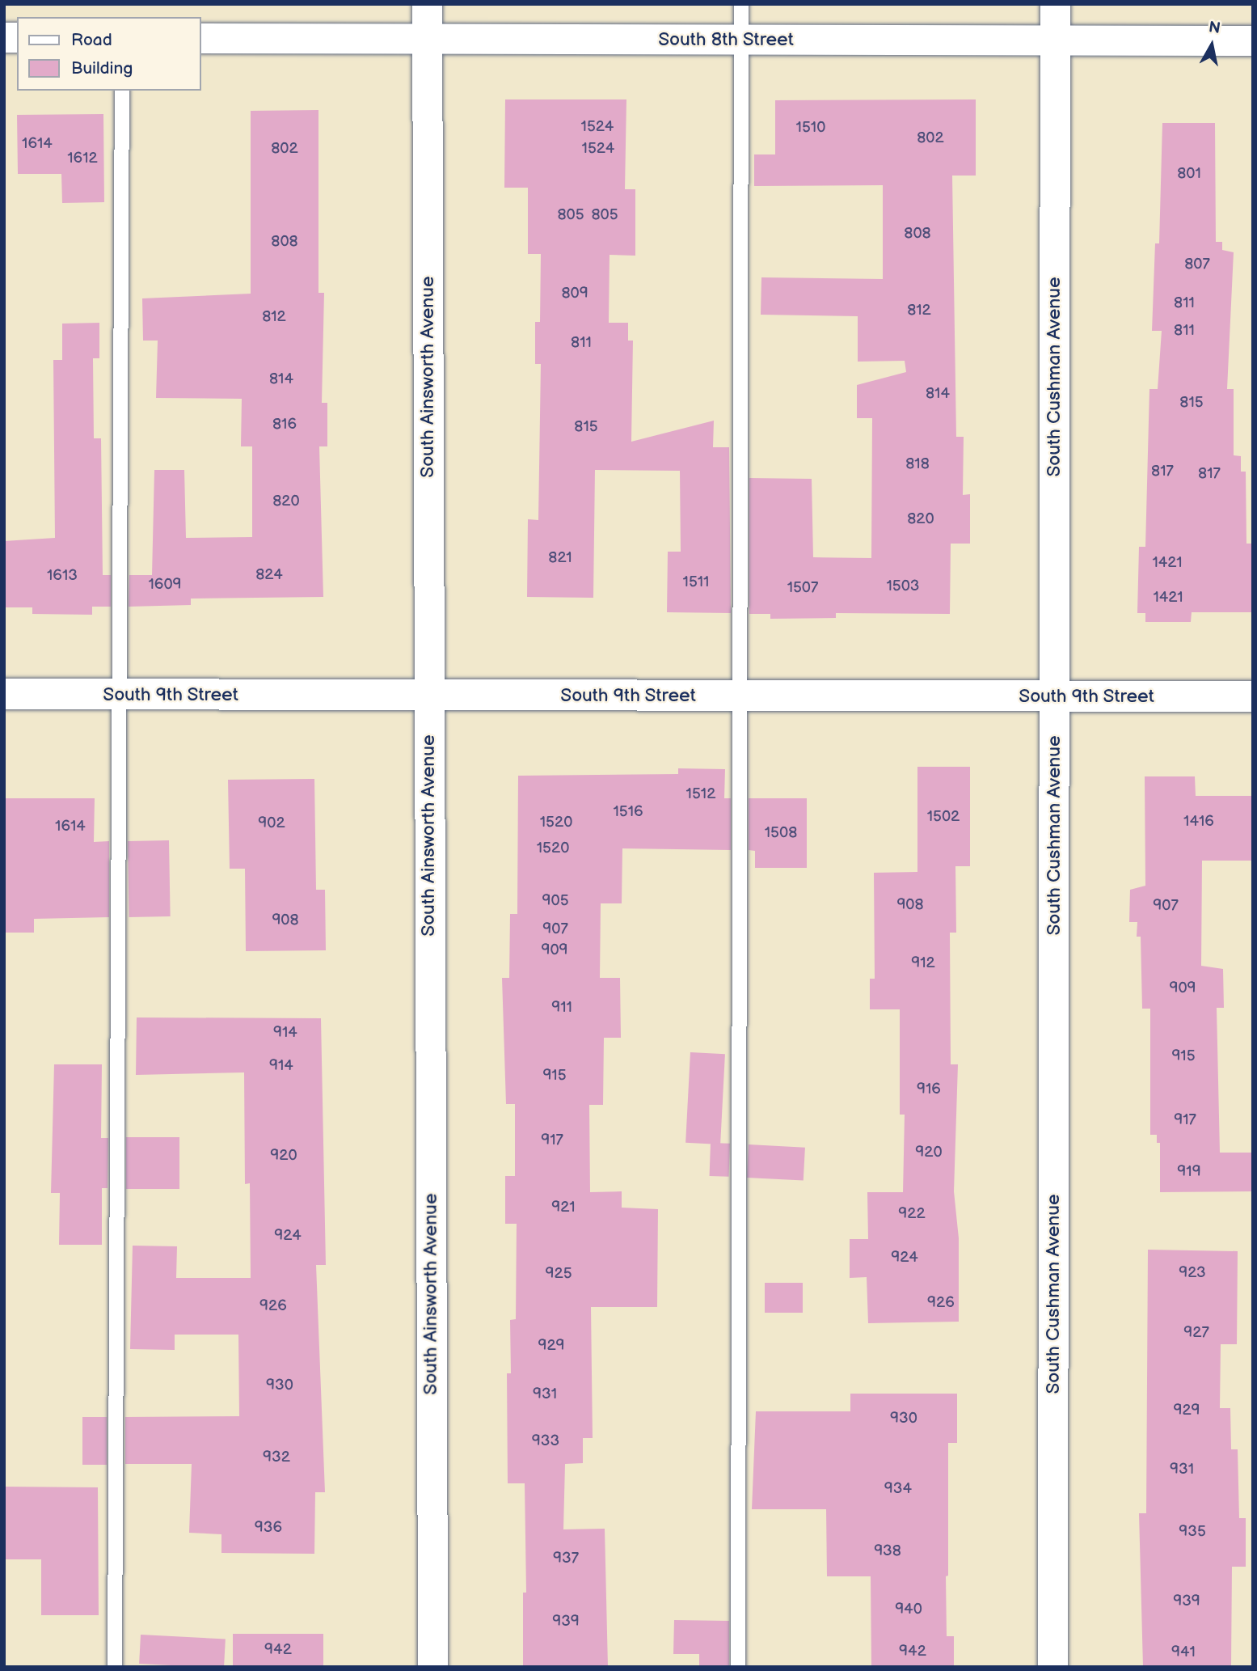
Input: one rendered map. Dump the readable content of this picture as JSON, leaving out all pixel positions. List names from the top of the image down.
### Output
{
  "streets": {
    "street": [
      "South 8th Street",
      "South Ainsworth Avenue",
      "South Cushman Avenue",
      "South 9th Street"
    ]
  },
  "crossings": [
    ["South 8th Street", "South Ainsworth Avenue"],
    ["South 8th Street", "South Cushman Avenue"],
    ["South Ainsworth Avenue", "South 9th Street"],
    ["South Cushman Avenue", "South 9th Street"]
  ],
  "house_numbers": [
    "1524",
    "1510",
    "802",
    "1614",
    "802",
    "1524",
    "1612",
    "801",
    "805",
    "805",
    "808",
    "808",
    "807",
    "809",
    "811",
    "812",
    "812",
    "811",
    "811",
    "814",
    "814",
    "815",
    "816",
    "815",
    "818",
    "817",
    "817",
    "820",
    "820",
    "821",
    "1421",
    "824",
    "1613",
    "1511",
    "1609",
    "1503",
    "1507",
    "1421",
    "1512",
    "1516",
    "1502",
    "1416",
    "1520",
    "902",
    "1614",
    "1508",
    "1520",
    "905",
    "908",
    "907",
    "908",
    "907",
    "909",
    "912",
    "909",
    "911",
    "914",
    "915",
    "914",
    "915",
    "916",
    "917",
    "917",
    "920",
    "920",
    "919",
    "921",
    "922",
    "924",
    "924",
    "923",
    "925",
    "926",
    "926",
    "927",
    "929",
    "930",
    "931",
    "929",
    "930",
    "933",
    "932",
    "931",
    "934",
    "936",
    "935",
    "938",
    "937",
    "939",
    "940",
    "939",
    "942",
    "942",
    "941"
  ],
  "legend": ["Road", "Building"],
  "north": "top"
}
